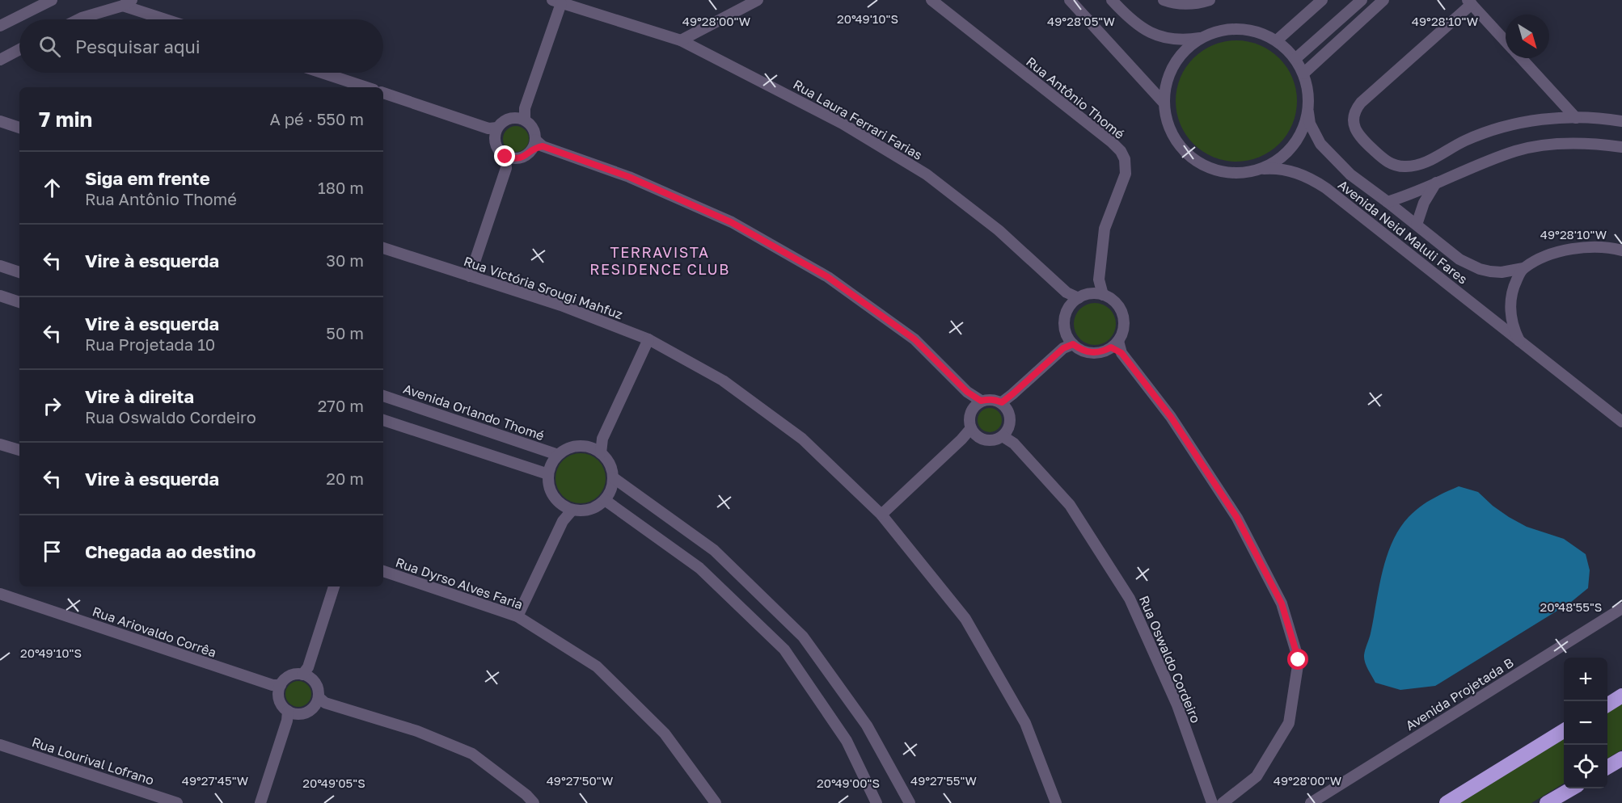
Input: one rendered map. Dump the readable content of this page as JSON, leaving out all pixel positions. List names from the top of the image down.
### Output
{
  "streets": {
    "street": [
      "Rua Antônio Thomé",
      "Rua Laura Ferrari Farias",
      "Avenida Neid Maluli Fares",
      "Rua Victória Srougi Mahfuz",
      "Avenida Orlando Thomé",
      "Rua Dyrso Alves Faria",
      "Rua Ariovaldo Corrêa",
      "Rua Oswaldo Cordeiro",
      "Avenida Projetada B",
      "Rua Lourival Lofrano"
    ]
  },
  "crossings": [
    ["Rua Antônio Thomé", "Rua Laura Ferrari Farias"]
  ],
  "districts": ["TERRAVISTA RESIDENCE CLUB"],
  "north": "bottom right",
  "page": {
    "search": "Pesquisar aqui",
    "heading": ["7 min", "A pé · 550 m"],
    "list": [
      ["Siga em frente", "Rua Antônio Thomé", "180 m"],
      ["Vire à esquerda", "30 m"],
      ["Vire à esquerda", "Rua Projetada 10", "50 m"],
      ["Vire à direita", "Rua Oswaldo Cordeiro", "270 m"],
      ["Vire à esquerda", "20 m"],
      "Chegada ao destino"
    ],
    "map_buttons": ["+", "−"]
  },
  "coordinates": [
    "20°49'10\"S",
    "49°28'00\"W",
    "49°28'05\"W",
    "49°28'10\"W",
    "20°48'55\"S",
    "49°27'45\"W",
    "49°27'50\"W",
    "49°27'55\"W",
    "20°49'05\"S",
    "20°49'00\"S"
  ]
}
